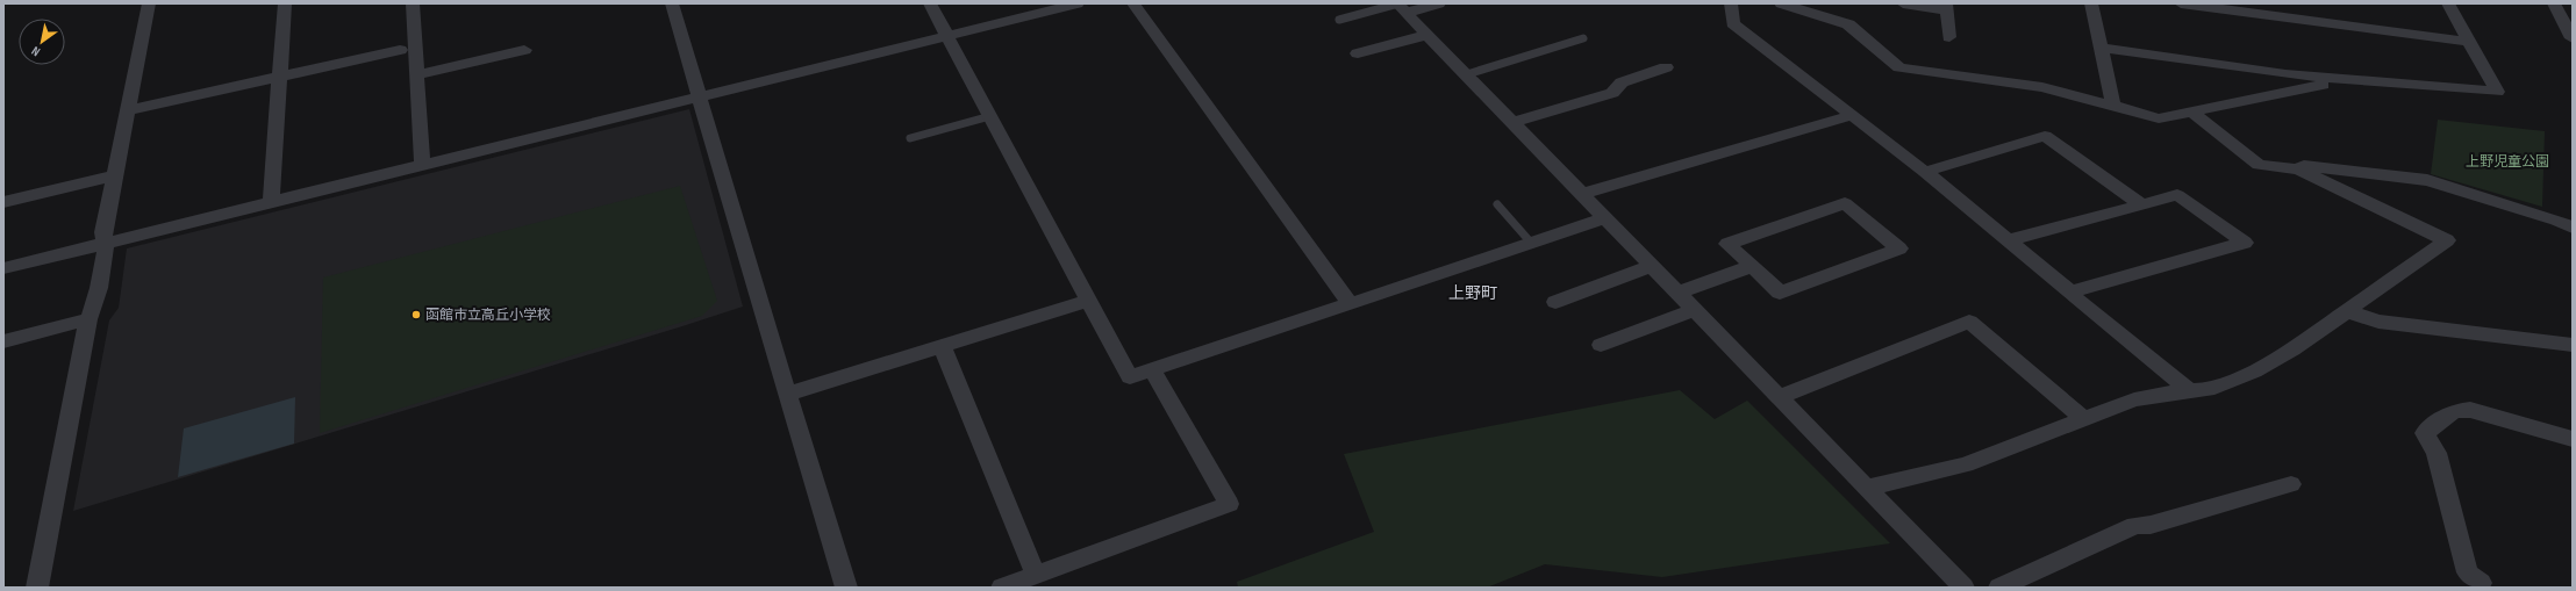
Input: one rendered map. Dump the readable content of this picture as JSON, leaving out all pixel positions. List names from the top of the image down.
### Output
{
  "districts": ["上野町"],
  "parks": ["上野児童公園"],
  "places": ["函館市立高丘小学校"],
  "north": "bottom left"
}
